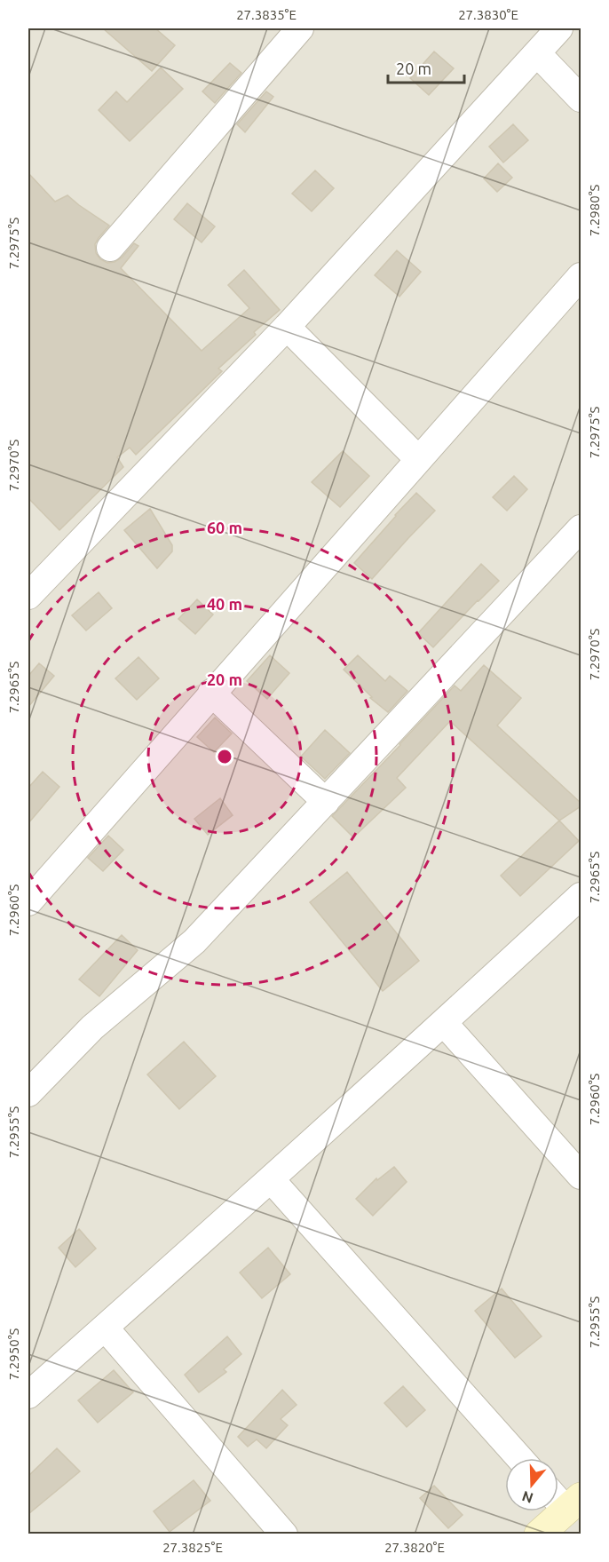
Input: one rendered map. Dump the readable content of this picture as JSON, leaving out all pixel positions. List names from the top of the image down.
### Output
{
  "scale_bar": "20 m",
  "north": "bottom",
  "coordinates": [
    "27.3835°E",
    "27.3830°E",
    "7.2980°S",
    "7.2975°S",
    "7.2970°S",
    "7.2965°S",
    "7.2960°S",
    "7.2955°S",
    "7.2950°S",
    "27.3825°E",
    "27.3820°E"
  ],
  "rings": ["60 m", "40 m", "20 m"]
}
